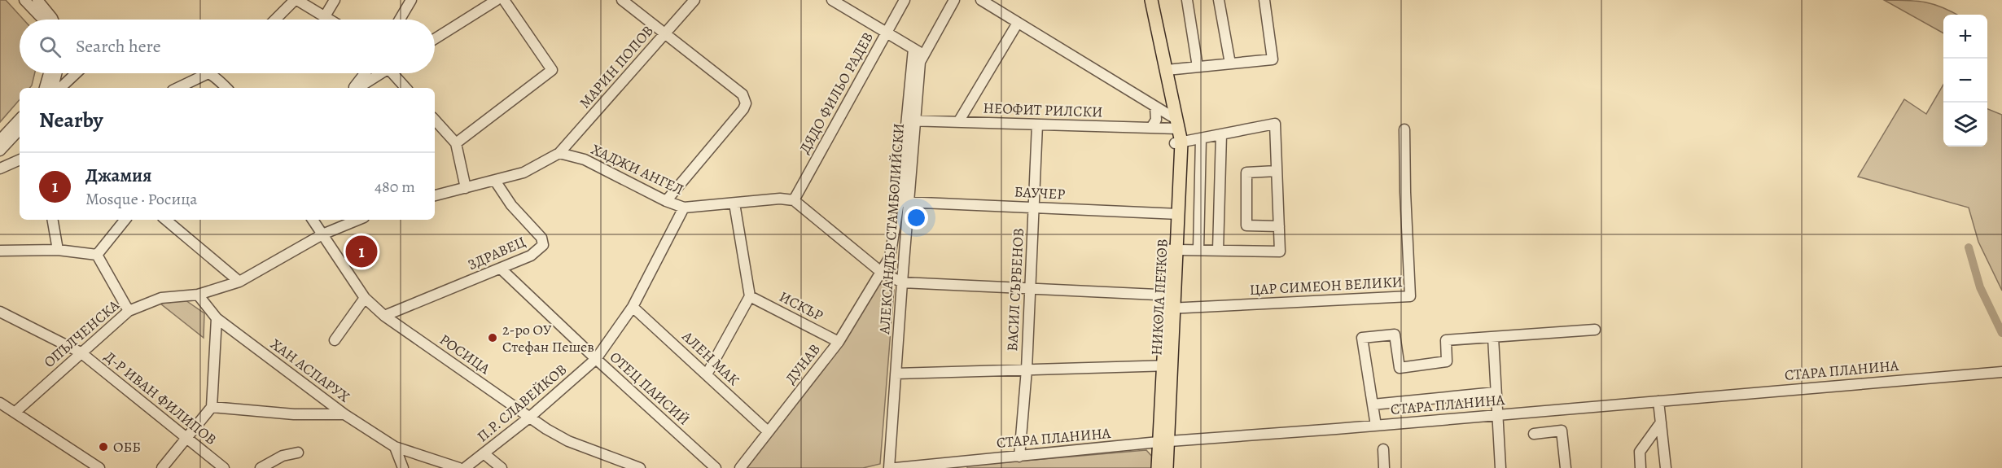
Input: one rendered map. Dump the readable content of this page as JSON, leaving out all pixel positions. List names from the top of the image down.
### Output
{
  "streets": {
    "main road": ["НИКОЛА ПЕТКОВ"],
    "street": [
      "МАРИН ПОПОВ",
      "ДЯДО ФИЛЬО РАДЕВ",
      "НЕОФИТ РИЛСКИ",
      "ХАДЖИ АНГЕЛ",
      "БАУЧЕР",
      "АЛЕКСАНДЪР СТАМБОЛИЙСКИ",
      "ЗДРАВЕЦ",
      "ЦАР СИМЕОН ВЕЛИКИ",
      "ВАСИЛ СЪРБЕНОВ",
      "ИСКЪР",
      "ОПЪЛЧЕНСКА",
      "РОСИЦА",
      "АЛЕН МАК",
      "ДУНАВ",
      "ХАН АСПАРУХ",
      "СТАРА ПЛАНИНА",
      "ОТЕЦ ПАИСИЙ",
      "Д-Р ИВАН ФИЛИПОВ",
      "П.Р. СЛАВЕЙКОВ"
    ]
  },
  "crossings": [
    ["МАРИН ПОПОВ", "ХАДЖИ АНГЕЛ"],
    ["ДЯДО ФИЛЬО РАДЕВ", "ХАДЖИ АНГЕЛ"],
    ["НЕОФИТ РИЛСКИ", "АЛЕКСАНДЪР СТАМБОЛИЙСКИ"],
    ["НЕОФИТ РИЛСКИ", "ВАСИЛ СЪРБЕНОВ"],
    ["НЕОФИТ РИЛСКИ", "НИКОЛА ПЕТКОВ"],
    ["ХАДЖИ АНГЕЛ", "П.Р. СЛАВЕЙКОВ"],
    ["БАУЧЕР", "АЛЕКСАНДЪР СТАМБОЛИЙСКИ"],
    ["БАУЧЕР", "ВАСИЛ СЪРБЕНОВ"],
    ["БАУЧЕР", "НИКОЛА ПЕТКОВ"],
    ["АЛЕКСАНДЪР СТАМБОЛИЙСКИ", "ДУНАВ"],
    ["ЗДРАВЕЦ", "РОСИЦА"],
    ["ЗДРАВЕЦ", "ОТЕЦ ПАИСИЙ"],
    ["ЦАР СИМЕОН ВЕЛИКИ", "НИКОЛА ПЕТКОВ"],
    ["ВАСИЛ СЪРБЕНОВ", "СТАРА ПЛАНИНА"],
    ["НИКОЛА ПЕТКОВ", "СТАРА ПЛАНИНА"],
    ["ИСКЪР", "ДУНАВ"],
    ["ОПЪЛЧЕНСКА", "РОСИЦА"],
    ["ОПЪЛЧЕНСКА", "ХАН АСПАРУХ"],
    ["ОПЪЛЧЕНСКА", "Д-Р ИВАН ФИЛИПОВ"],
    ["РОСИЦА", "П.Р. СЛАВЕЙКОВ"],
    ["АЛЕН МАК", "ДУНАВ"],
    ["АЛЕН МАК", "П.Р. СЛАВЕЙКОВ"],
    ["ОТЕЦ ПАИСИЙ", "П.Р. СЛАВЕЙКОВ"]
  ],
  "places": ["2-ро ОУ Стефан Пешев", "ОББ"],
  "page": {
    "map_buttons": ["+", "−"],
    "search": "Search here",
    "heading": "Nearby",
    "list": [
      {
        "mark": "1",
        "name": "Джамия",
        "note": "Mosque · Росица",
        "value": "480 m"
      }
    ],
    "pins": "1"
  }
}
